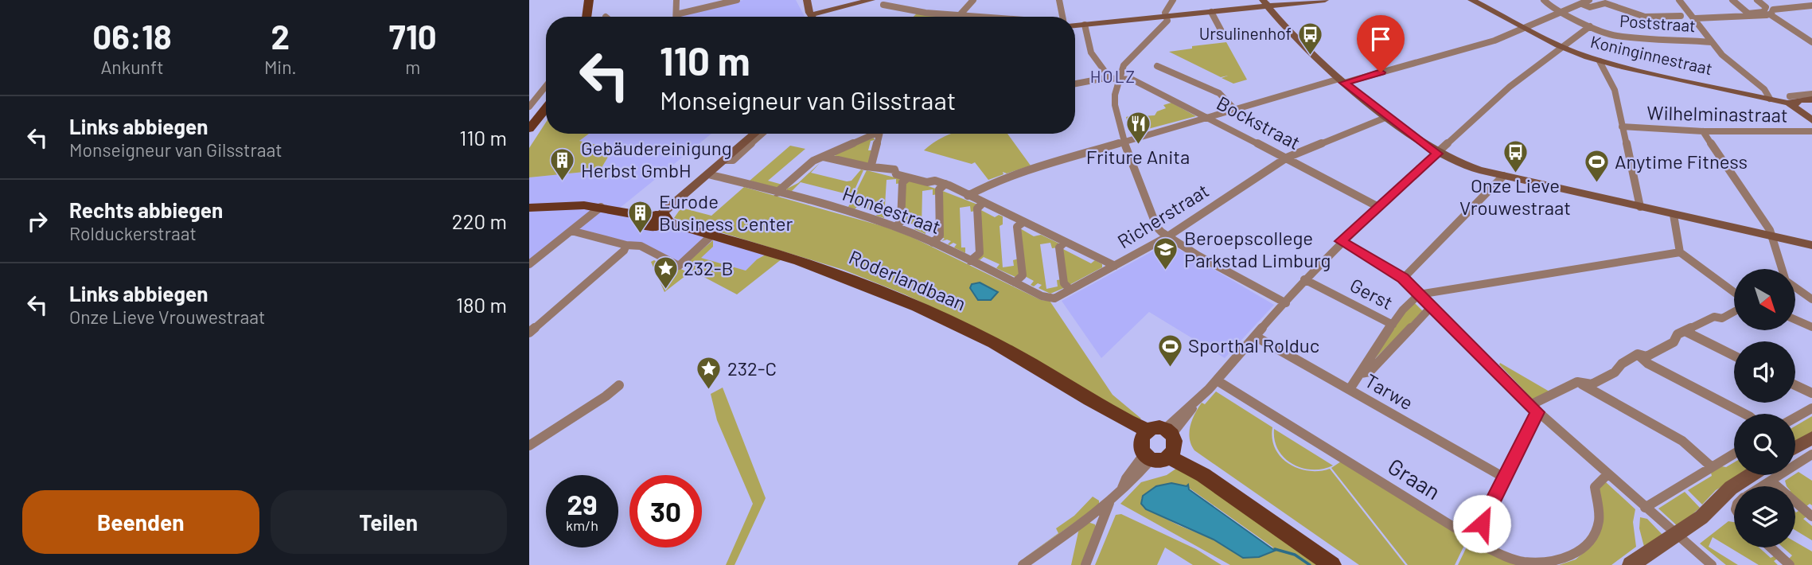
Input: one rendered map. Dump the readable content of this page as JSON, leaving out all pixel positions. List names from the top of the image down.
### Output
{
  "streets": {
    "main road": ["Koninginnestraat", "Roderlandbaan"],
    "street": [
      "Poststraat",
      "Wilhelminastraat",
      "Bockstraat",
      "Honéestraat",
      "Richerstraat",
      "Gerst",
      "Tarwe",
      "Graan"
    ]
  },
  "crossings": [
    ["Bockstraat", "Richerstraat"],
    ["Honéestraat", "Richerstraat"]
  ],
  "districts": ["HOLZ"],
  "places": {
    "bus stop": ["Ursulinenhof", "Onze Lieve Vrouwestraat"],
    "restaurant": ["Friture Anita"],
    "building": ["Gebäudereinigung Herbst GmbH", "Eurode Business Center"],
    "sports": ["Anytime Fitness", "Sporthal Rolduc"],
    "school or university": ["Beroepscollege Parkstad Limburg"],
    "place": ["232-B", "232-C"]
  },
  "north": "bottom right",
  "page": {
    "eta": [
      "06:18",
      "Ankunft",
      "2",
      "Min.",
      "710",
      "m"
    ],
    "turn": ["110 m", "Monseigneur van Gilsstraat"],
    "list": [
      {
        "name": "Links abbiegen",
        "note": "Monseigneur van Gilsstraat",
        "value": "110 m"
      },
      {
        "name": "Rechts abbiegen",
        "note": "Rolduckerstraat",
        "value": "220 m"
      },
      {
        "name": "Links abbiegen",
        "note": "Onze Lieve Vrouwestraat",
        "value": "180 m"
      }
    ],
    "speed": "29 km/h",
    "limit": "30",
    "buttons": ["Beenden", "Teilen"]
  }
}
